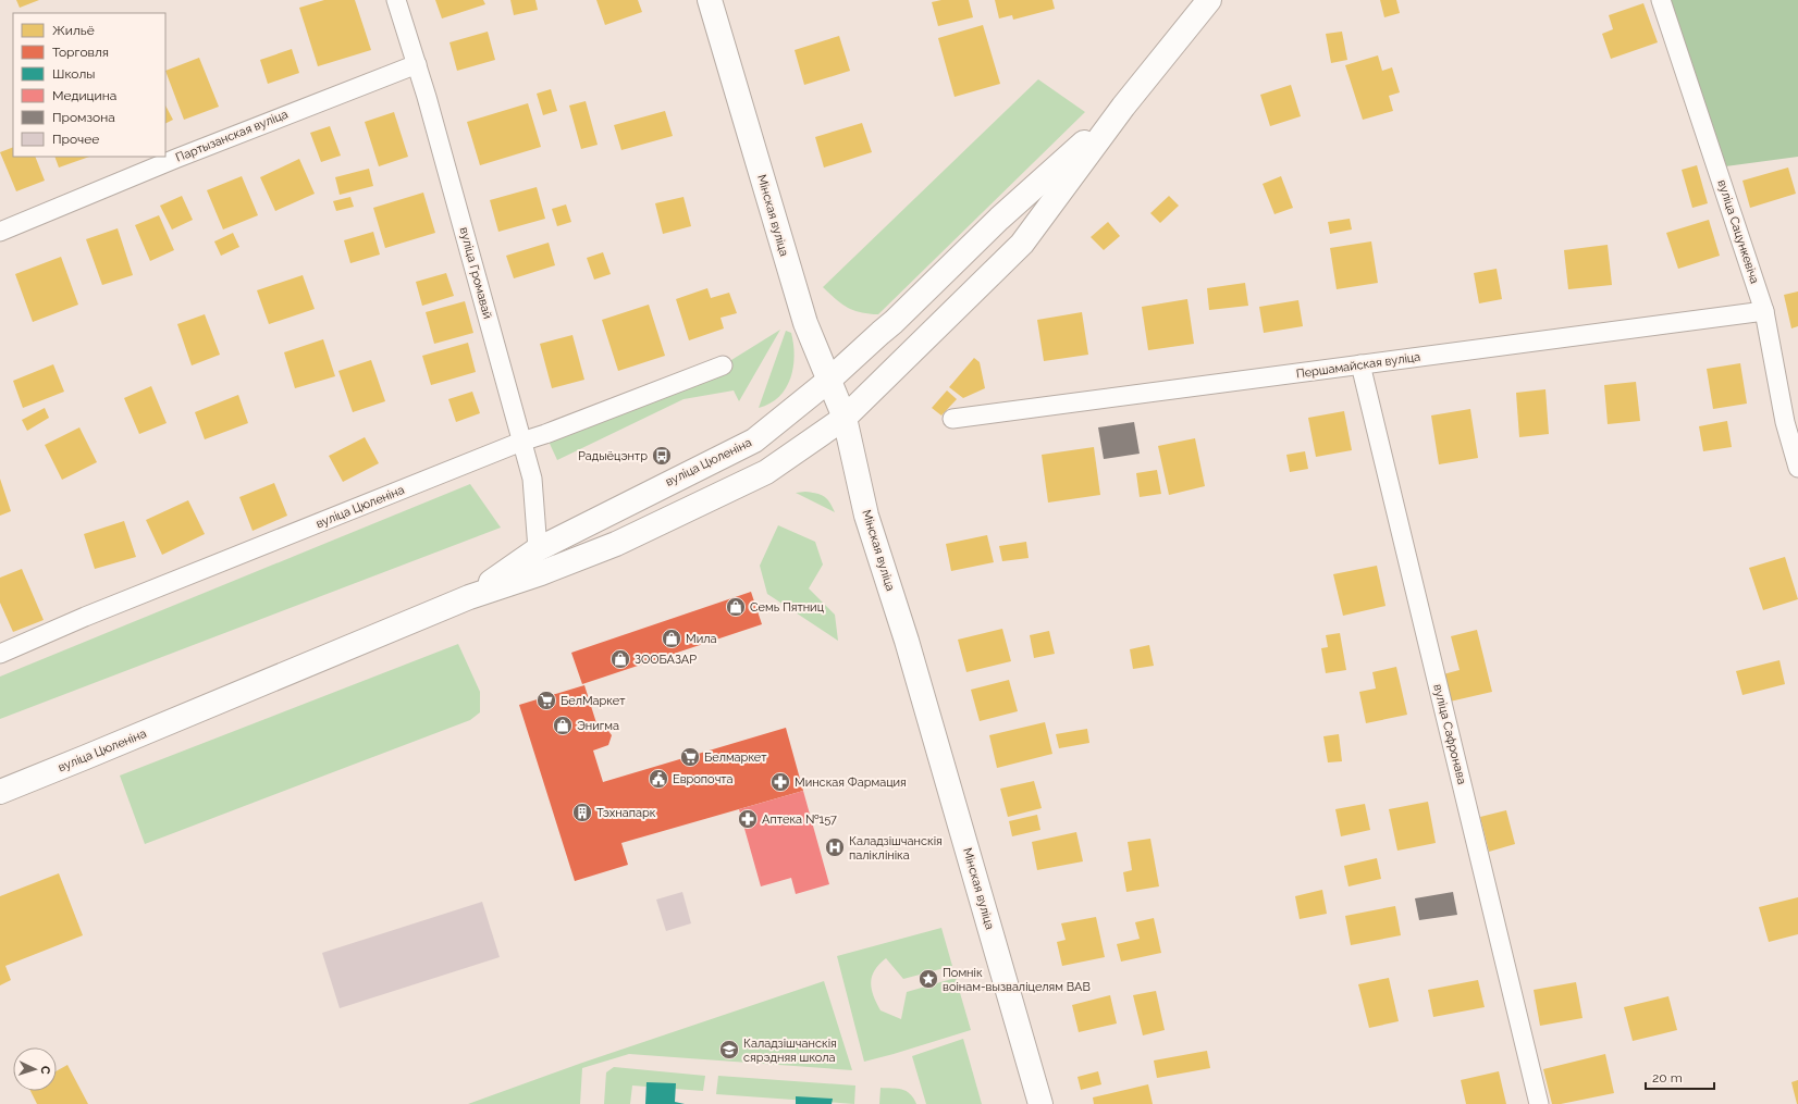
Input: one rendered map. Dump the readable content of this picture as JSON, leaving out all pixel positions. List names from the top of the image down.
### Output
{
  "streets": {
    "main road": ["Мінская вуліца", "вуліца Цюленіна"],
    "street": [
      "Партызанская вуліца",
      "вуліца Сацункевіча",
      "вуліца Громавай",
      "Першамайская вуліца",
      "вуліца Сафронава"
    ]
  },
  "crossings": [
    ["Партызанская вуліца", "вуліца Громавай"],
    ["Мінская вуліца", "вуліца Цюленіна"],
    ["вуліца Сацункевіча", "Першамайская вуліца"],
    ["вуліца Громавай", "вуліца Цюленіна"],
    ["Першамайская вуліца", "вуліца Сафронава"]
  ],
  "places": {
    "bus stop": ["Радыёцэнтр"],
    "shop": [
      "Семь Пятниц",
      "Мила",
      "ЗООБАЗАР",
      "Энигма"
    ],
    "supermarket": ["БелМаркет", "Белмаркет"],
    "public building": ["Европочта"],
    "pharmacy": ["Минская Фармация", "Аптека №157"],
    "building": ["Тэхнапарк"],
    "hospital": ["Каладзішчанскія паліклініка"],
    "place": ["Помнік воінам-вызваліцелям ВАВ"],
    "school or university": ["Каладзішчанскія сярэдняя школа"]
  },
  "legend": [
    "Жильё",
    "Торговля",
    "Школы",
    "Медицина",
    "Промзона",
    "Прочее"
  ],
  "scale_bar": "20 m",
  "north": "right"
}
